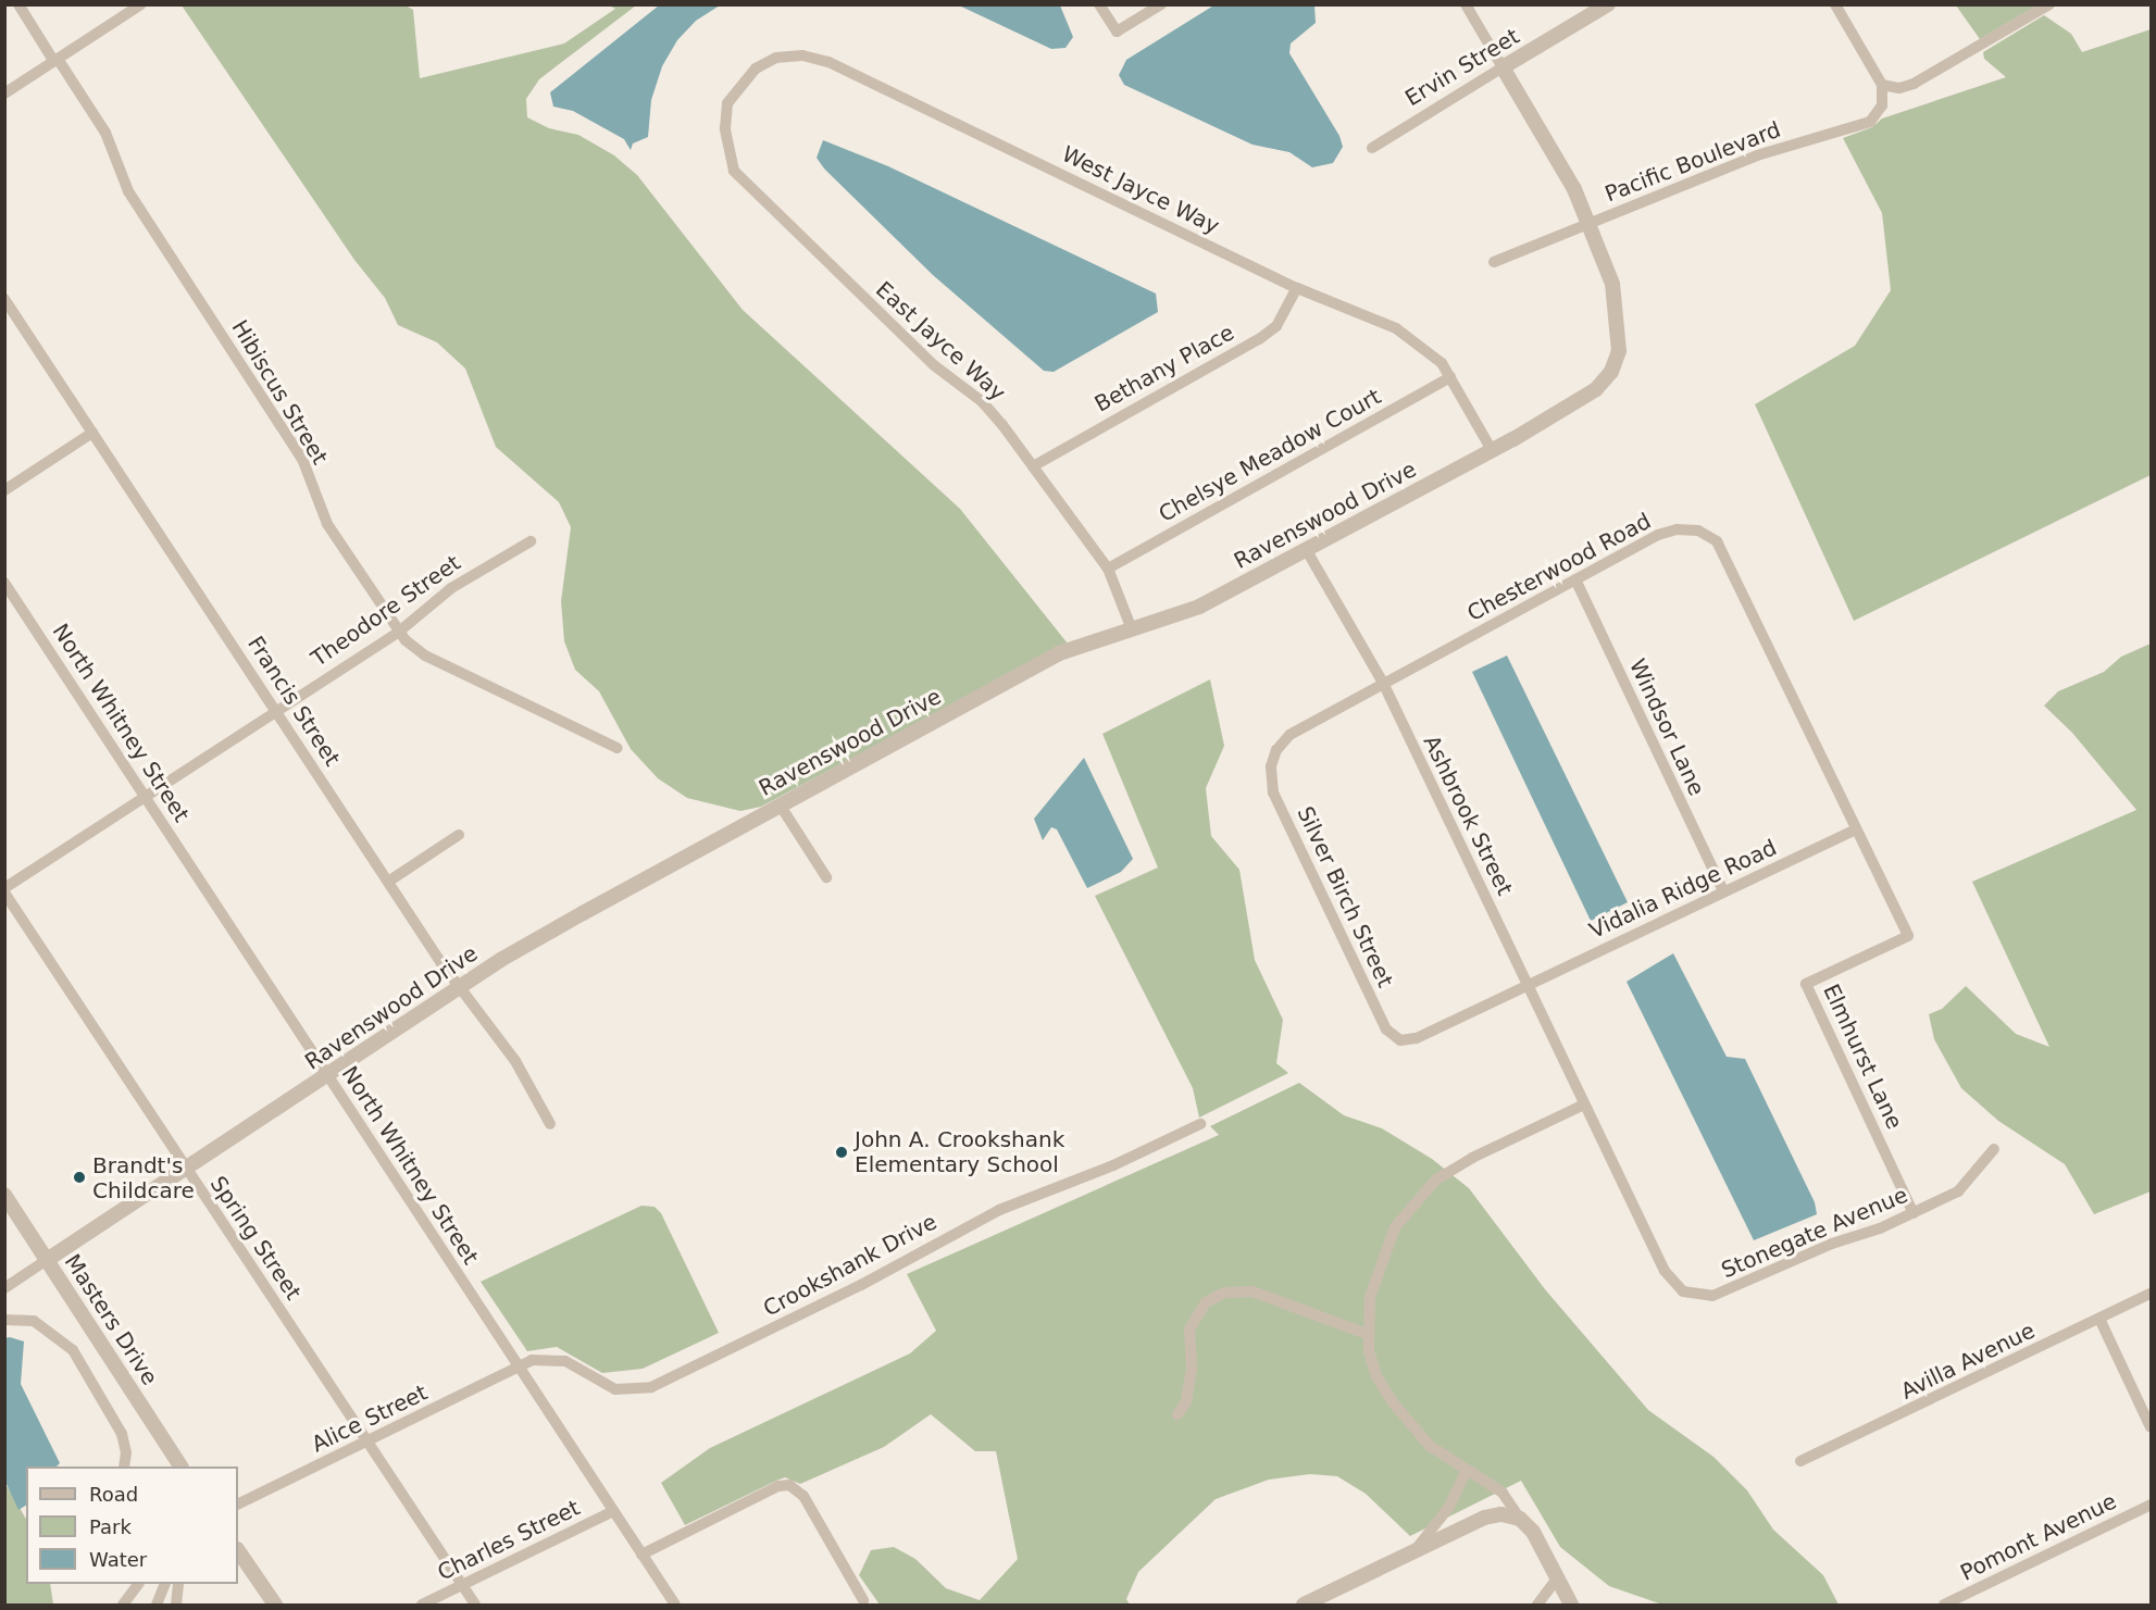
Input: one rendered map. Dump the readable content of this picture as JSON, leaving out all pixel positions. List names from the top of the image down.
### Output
{
  "streets": {
    "street": [
      "Ervin Street",
      "Pacific Boulevard",
      "West Jayce Way",
      "East Jayce Way",
      "Bethany Place",
      "Hibiscus Street",
      "Chelsye Meadow Court",
      "Ravenswood Drive",
      "Chesterwood Road",
      "Theodore Street",
      "Francis Street",
      "North Whitney Street",
      "Windsor Lane",
      "Ashbrook Street",
      "Vidalia Ridge Road",
      "Silver Birch Street",
      "Elmhurst Lane",
      "Stonegate Avenue",
      "Spring Street",
      "Crookshank Drive",
      "Masters Drive",
      "Avilla Avenue",
      "Alice Street",
      "Pomont Avenue",
      "Charles Street"
    ]
  },
  "crossings": [
    ["Ervin Street", "Ravenswood Drive"],
    ["Pacific Boulevard", "Ravenswood Drive"],
    ["West Jayce Way", "East Jayce Way"],
    ["West Jayce Way", "Bethany Place"],
    ["West Jayce Way", "Chelsye Meadow Court"],
    ["West Jayce Way", "Ravenswood Drive"],
    ["East Jayce Way", "Bethany Place"],
    ["East Jayce Way", "Chelsye Meadow Court"],
    ["East Jayce Way", "Ravenswood Drive"],
    ["Hibiscus Street", "Theodore Street"],
    ["Ravenswood Drive", "Francis Street"],
    ["Ravenswood Drive", "North Whitney Street"],
    ["Ravenswood Drive", "Ashbrook Street"],
    ["Ravenswood Drive", "Spring Street"],
    ["Ravenswood Drive", "Masters Drive"],
    ["Chesterwood Road", "Windsor Lane"],
    ["Chesterwood Road", "Ashbrook Street"],
    ["Chesterwood Road", "Vidalia Ridge Road"],
    ["Chesterwood Road", "Silver Birch Street"],
    ["Chesterwood Road", "Elmhurst Lane"],
    ["Theodore Street", "Francis Street"],
    ["Theodore Street", "North Whitney Street"],
    ["Theodore Street", "Spring Street"],
    ["North Whitney Street", "Crookshank Drive"],
    ["North Whitney Street", "Alice Street"],
    ["North Whitney Street", "Charles Street"],
    ["Windsor Lane", "Vidalia Ridge Road"],
    ["Ashbrook Street", "Vidalia Ridge Road"],
    ["Ashbrook Street", "Silver Birch Street"],
    ["Ashbrook Street", "Stonegate Avenue"],
    ["Vidalia Ridge Road", "Silver Birch Street"],
    ["Vidalia Ridge Road", "Elmhurst Lane"],
    ["Elmhurst Lane", "Stonegate Avenue"],
    ["Spring Street", "Alice Street"],
    ["Spring Street", "Charles Street"],
    ["Crookshank Drive", "Alice Street"]
  ],
  "places": ["John A. Crookshank Elementary School", "Brandt's Childcare"],
  "legend": ["Road", "Park", "Water"]
}
